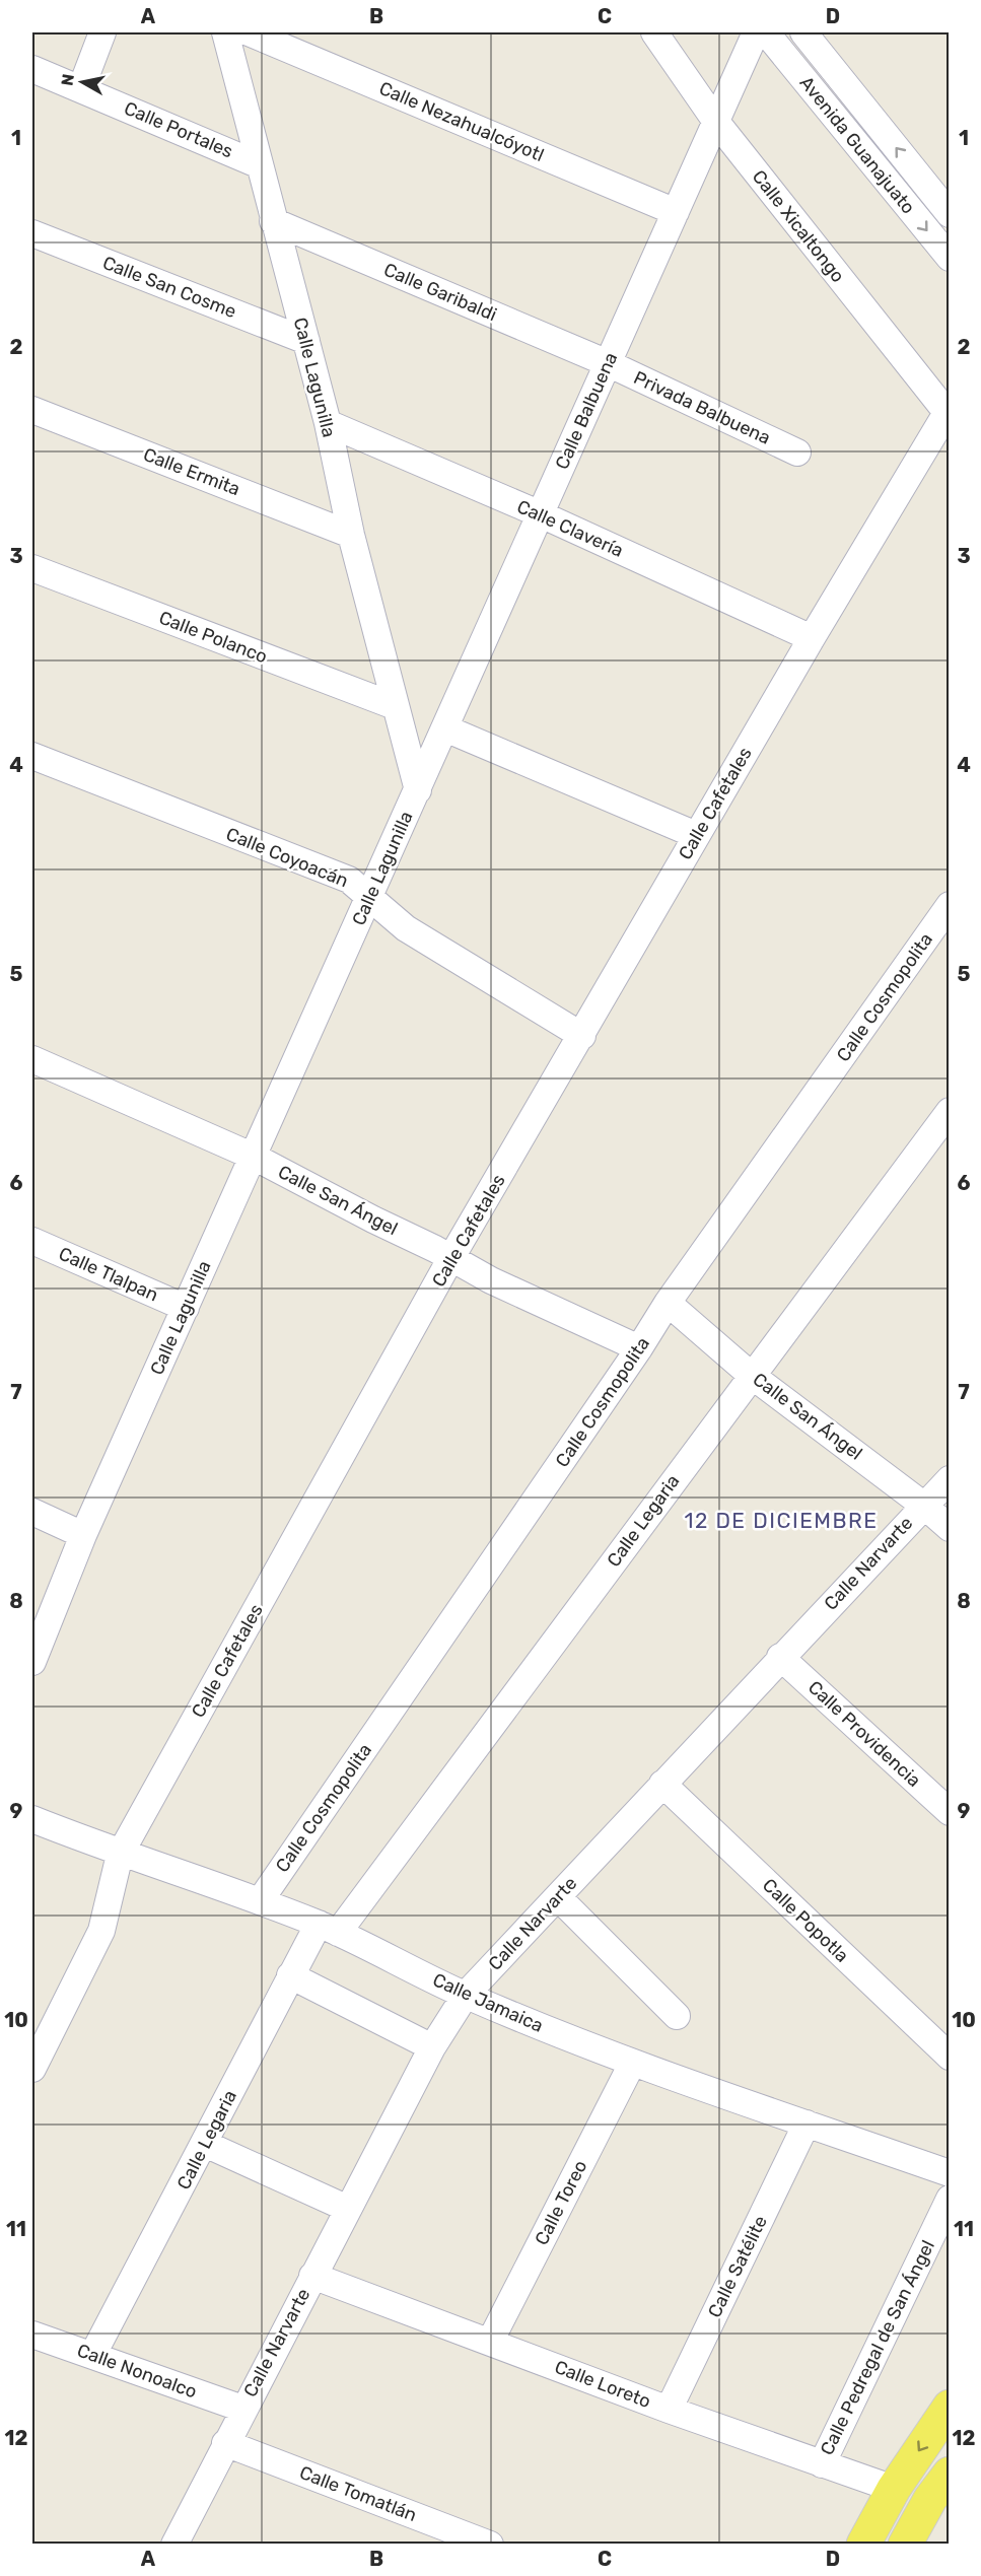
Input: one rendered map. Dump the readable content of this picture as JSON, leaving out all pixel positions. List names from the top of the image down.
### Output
{
  "streets": {
    "street": [
      "Calle Nezahualcóyotl",
      "Calle Portales",
      "Avenida Guanajuato",
      "Calle Xicaltongo",
      "Calle San Cosme",
      "Calle Garibaldi",
      "Calle Lagunilla",
      "Privada Balbuena",
      "Calle Balbuena",
      "Calle Ermita",
      "Calle Clavería",
      "Calle Polanco",
      "Calle Cafetales",
      "Calle Coyoacán",
      "Calle Cosmopolita",
      "Calle San Ángel",
      "Calle Tlalpan",
      "Calle Legaria",
      "Calle Narvarte",
      "Calle Providencia",
      "Calle Popotla",
      "Calle Jamaica",
      "Calle Toreo",
      "Calle Satélite",
      "Calle Pedregal de San Ángel",
      "Calle Nonoalco",
      "Calle Loreto",
      "Calle Tomatlán"
    ]
  },
  "crossings": [
    ["Calle Nezahualcóyotl", "Calle Balbuena"],
    ["Calle Portales", "Calle Lagunilla"],
    ["Calle Xicaltongo", "Calle Balbuena"],
    ["Calle Xicaltongo", "Calle Cafetales"],
    ["Calle San Cosme", "Calle Lagunilla"],
    ["Calle Garibaldi", "Calle Lagunilla"],
    ["Calle Garibaldi", "Privada Balbuena"],
    ["Calle Garibaldi", "Calle Balbuena"],
    ["Calle Lagunilla", "Calle Balbuena"],
    ["Calle Lagunilla", "Calle Ermita"],
    ["Calle Lagunilla", "Calle Clavería"],
    ["Calle Lagunilla", "Calle Polanco"],
    ["Calle Lagunilla", "Calle Coyoacán"],
    ["Calle Lagunilla", "Calle San Ángel"],
    ["Calle Lagunilla", "Calle Tlalpan"],
    ["Privada Balbuena", "Calle Balbuena"],
    ["Calle Balbuena", "Calle Clavería"],
    ["Calle Clavería", "Calle Cafetales"],
    ["Calle Cafetales", "Calle Coyoacán"],
    ["Calle Cafetales", "Calle San Ángel"],
    ["Calle Cafetales", "Calle Jamaica"],
    ["Calle Cosmopolita", "Calle San Ángel"],
    ["Calle Cosmopolita", "Calle Jamaica"],
    ["Calle San Ángel", "Calle Legaria"],
    ["Calle San Ángel", "Calle Narvarte"],
    ["Calle Legaria", "Calle Jamaica"],
    ["Calle Legaria", "Calle Nonoalco"],
    ["Calle Narvarte", "Calle Providencia"],
    ["Calle Narvarte", "Calle Popotla"],
    ["Calle Narvarte", "Calle Jamaica"],
    ["Calle Narvarte", "Calle Nonoalco"],
    ["Calle Narvarte", "Calle Loreto"],
    ["Calle Narvarte", "Calle Tomatlán"],
    ["Calle Jamaica", "Calle Toreo"],
    ["Calle Jamaica", "Calle Satélite"],
    ["Calle Toreo", "Calle Loreto"],
    ["Calle Satélite", "Calle Loreto"],
    ["Calle Pedregal de San Ángel", "Calle Loreto"]
  ],
  "districts": ["12 DE DICIEMBRE"],
  "north": "left",
  "grid": {
    "columns": [
      "A",
      "B",
      "C",
      "D"
    ],
    "rows": [
      "1",
      "2",
      "3",
      "4",
      "5",
      "6",
      "7",
      "8",
      "9",
      "10",
      "11",
      "12"
    ]
  }
}
